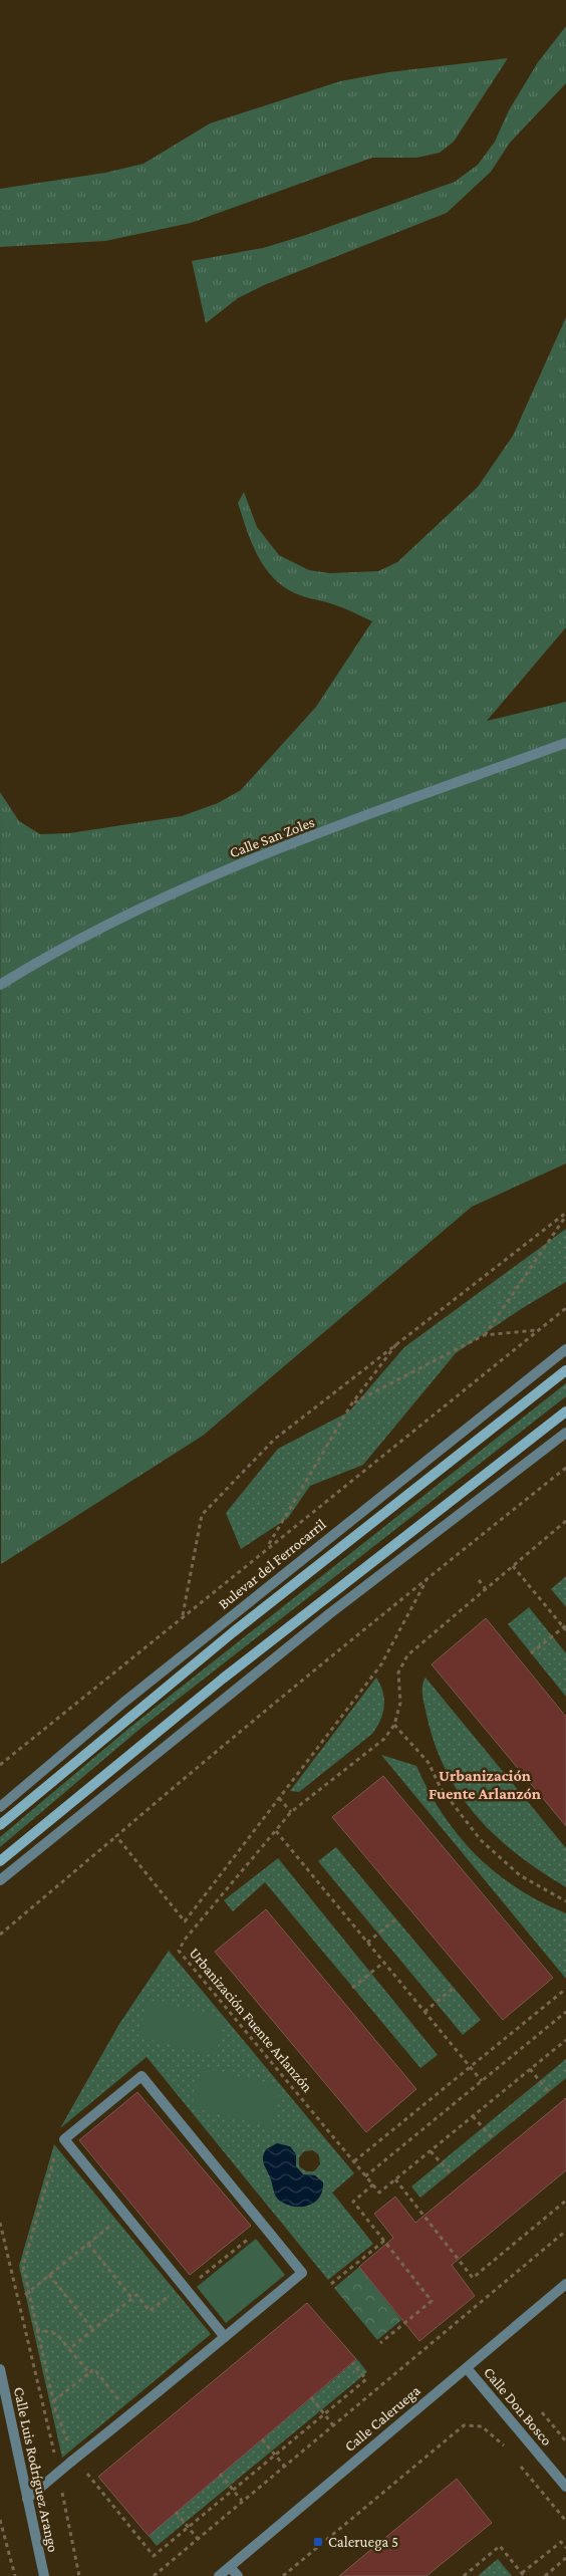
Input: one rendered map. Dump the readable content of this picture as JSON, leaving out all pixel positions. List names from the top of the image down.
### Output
{
  "streets": {
    "main road": ["Bulevar del Ferrocarril"],
    "street": [
      "Calle San Zoles",
      "Calle Don Bosco",
      "Calle Caleruega",
      "Calle Luis Rodríguez Arango"
    ],
    "path": ["Urbanización Fuente Arlanzón"]
  },
  "crossings": [
    ["Calle Don Bosco", "Calle Caleruega"]
  ],
  "districts": ["Urbanización Fuente Arlanzón"],
  "places": {
    "transit": ["Caleruega 5"]
  }
}
